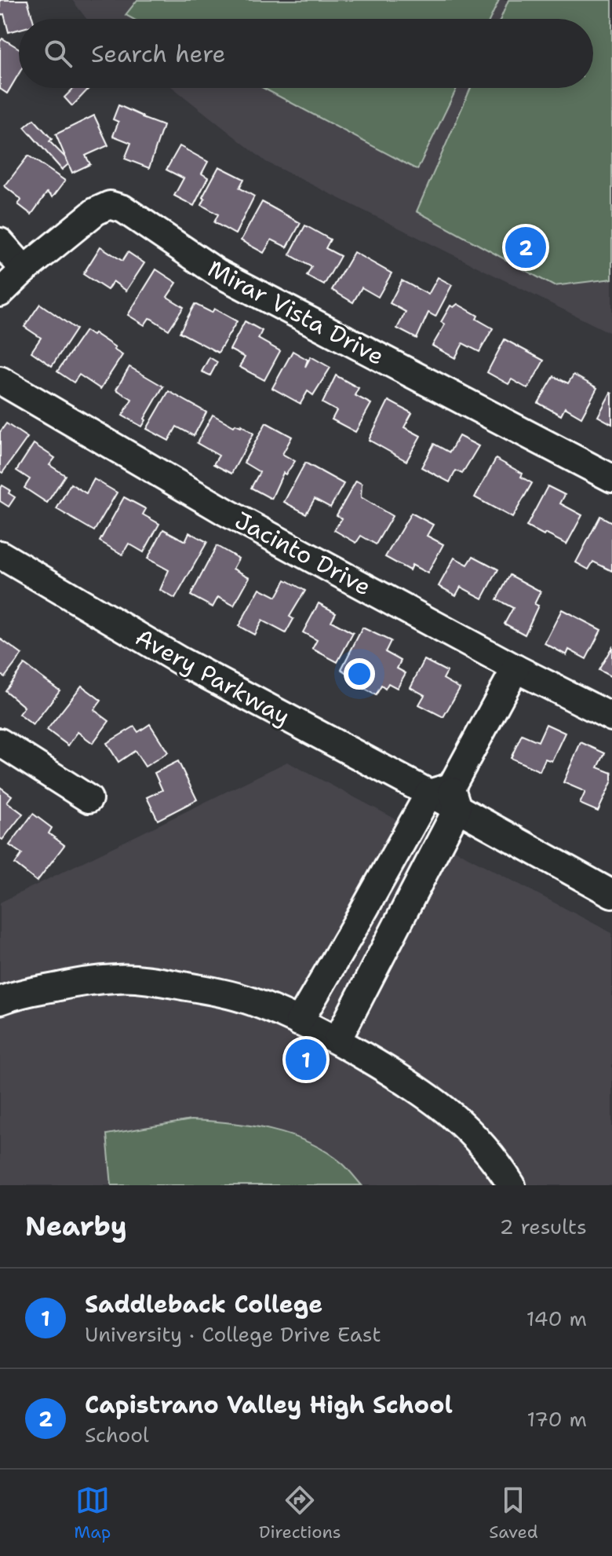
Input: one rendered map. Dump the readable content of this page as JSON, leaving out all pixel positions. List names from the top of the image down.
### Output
{
  "streets": {
    "street": ["Mirar Vista Drive", "Jacinto Drive", "Avery Parkway"]
  },
  "page": {
    "search": "Search here",
    "pins": ["2", "1"],
    "heading": ["Nearby", "2 results"],
    "list": [
      {
        "mark": "1",
        "name": "Saddleback College",
        "note": "University · College Drive East",
        "value": "140 m"
      },
      {
        "mark": "2",
        "name": "Capistrano Valley High School",
        "note": "School",
        "value": "170 m"
      }
    ],
    "nav": ["Map", "Directions", "Saved"]
  }
}
